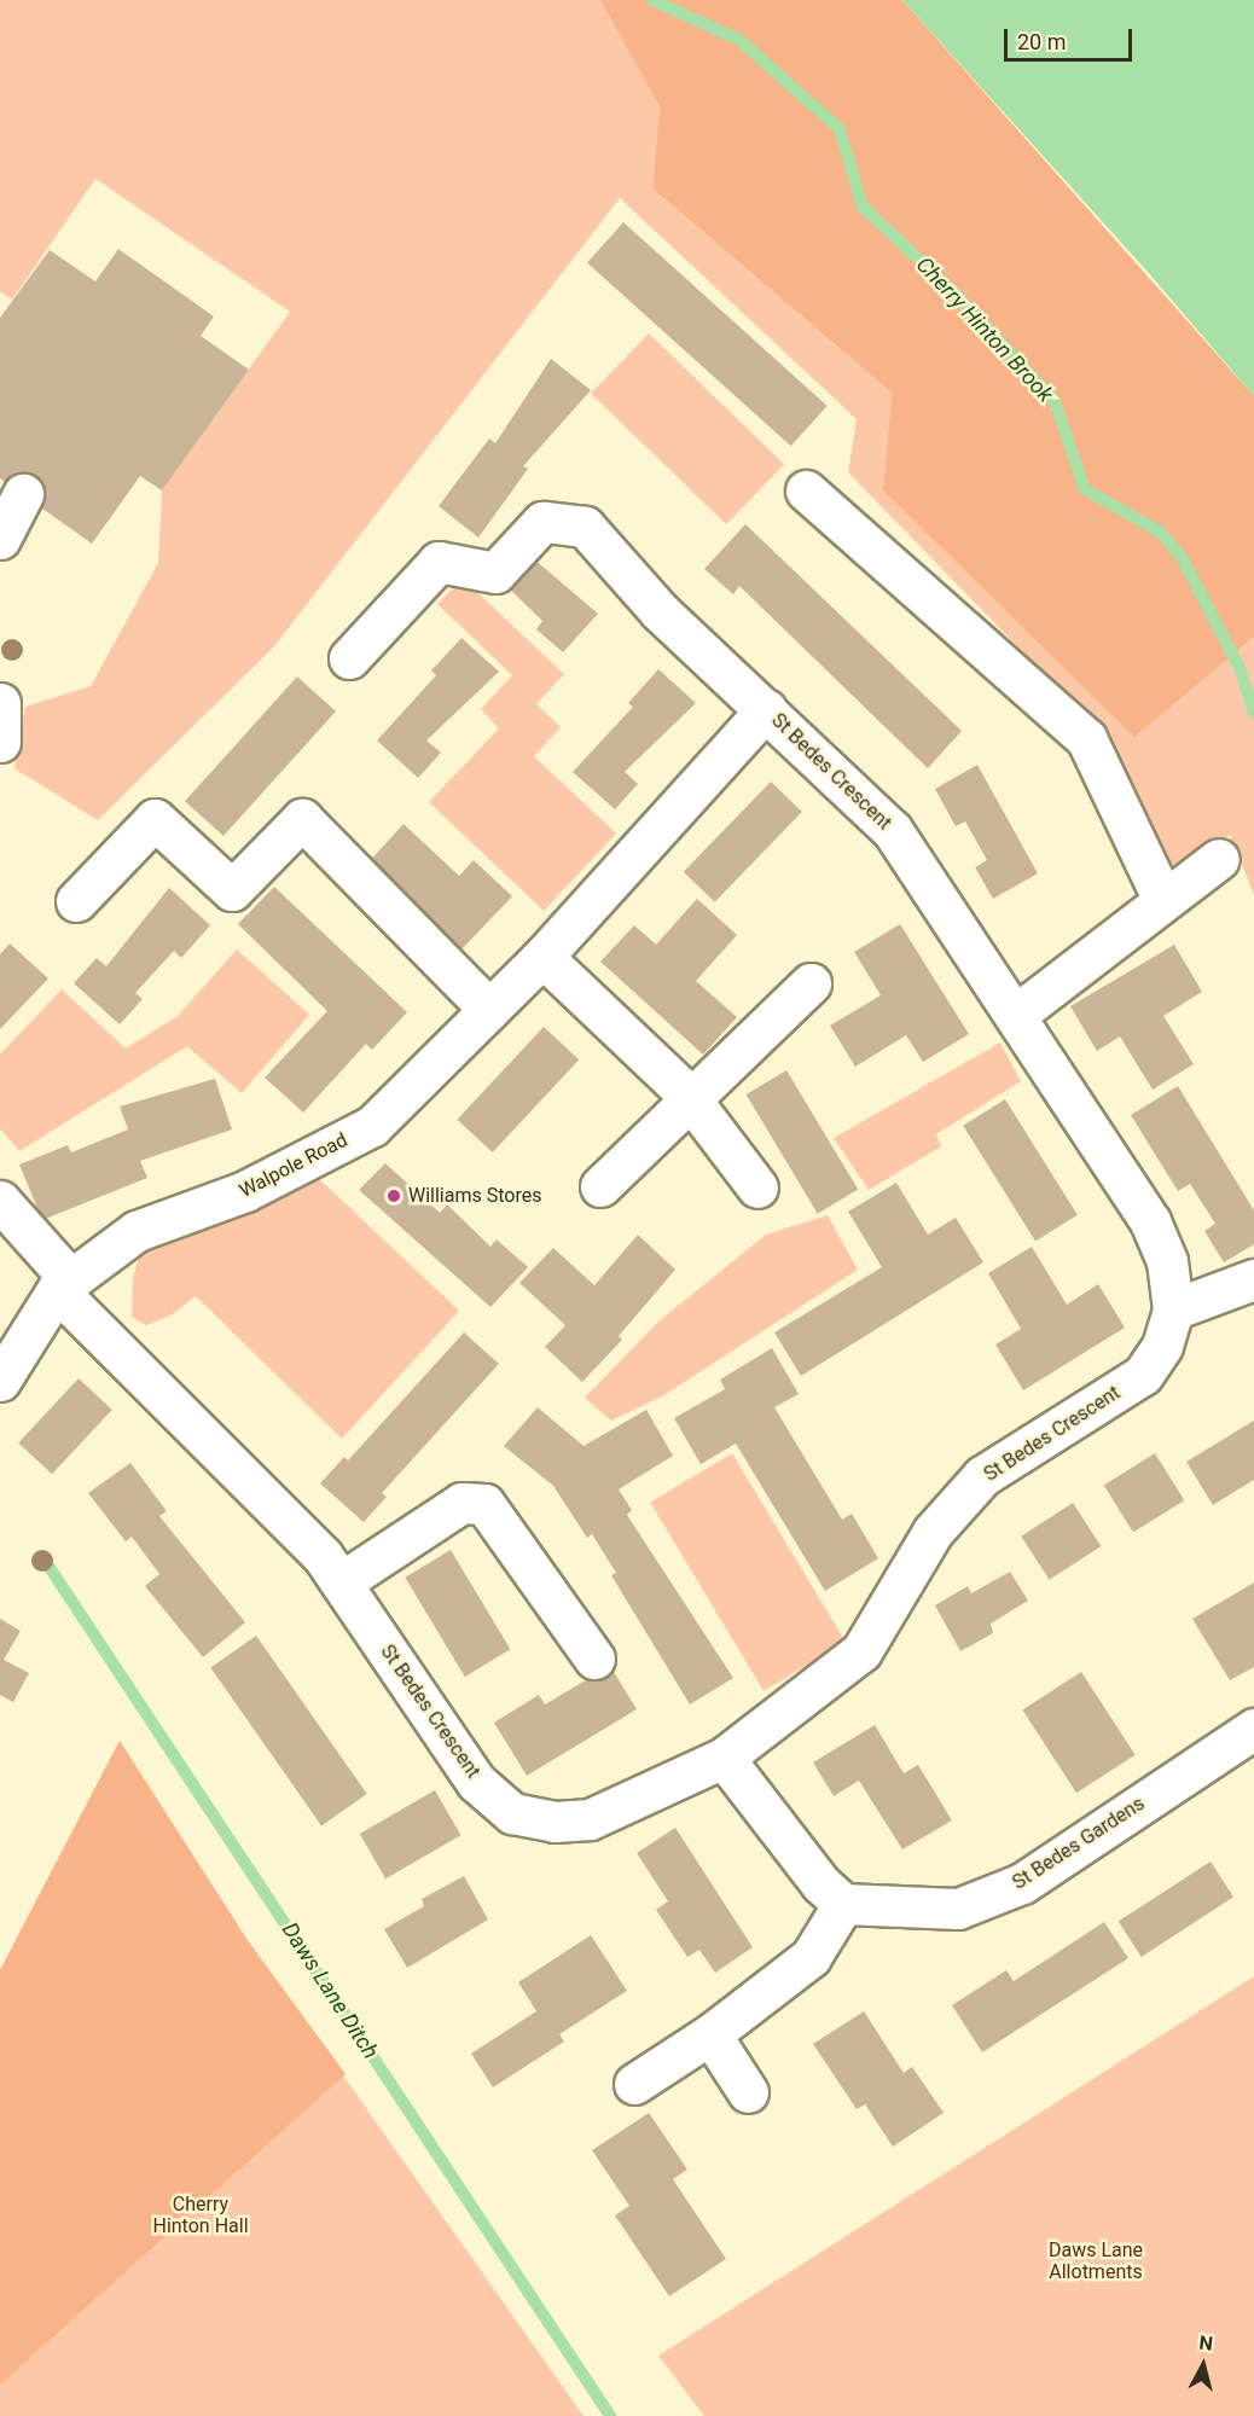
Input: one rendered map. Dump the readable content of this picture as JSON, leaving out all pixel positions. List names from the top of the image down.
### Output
{
  "streets": {
    "street": ["St Bedes Crescent", "Walpole Road", "St Bedes Gardens"]
  },
  "crossings": [
    ["St Bedes Crescent", "Walpole Road"]
  ],
  "water": ["Cherry Hinton Brook", "Daws Lane Ditch"],
  "parks": ["Cherry Hinton Hall", "Daws Lane Allotments"],
  "places": ["Williams Stores"],
  "scale_bar": "20 m",
  "north": "top"
}
